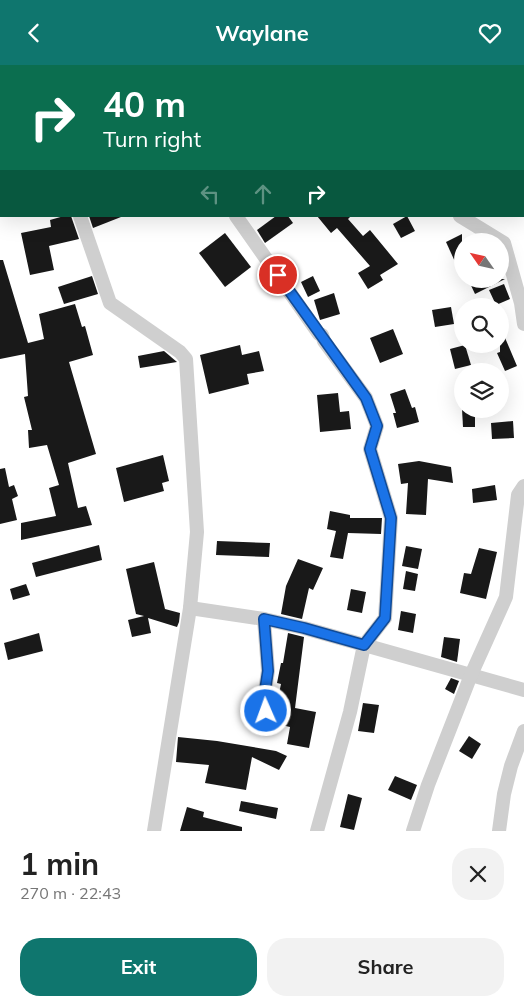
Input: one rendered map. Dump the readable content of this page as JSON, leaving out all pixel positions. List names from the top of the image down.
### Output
{
  "north": "top left",
  "page": {
    "header": "Waylane",
    "turn": ["40 m", "Turn right"],
    "heading": ["1 min", "270 m · 22:43"],
    "buttons": ["Exit", "Share"]
  }
}
